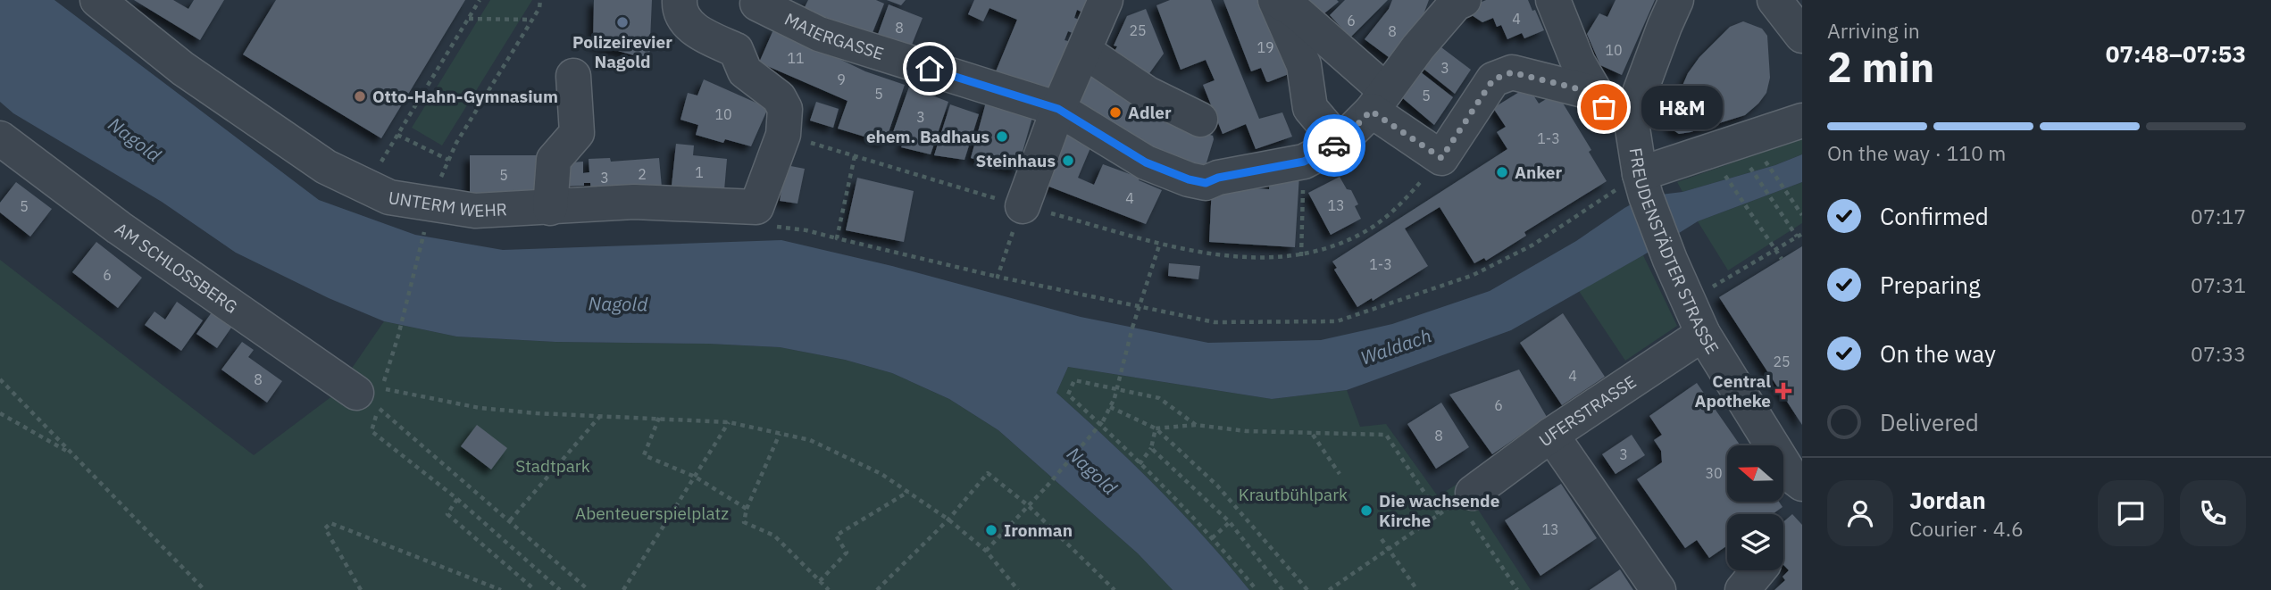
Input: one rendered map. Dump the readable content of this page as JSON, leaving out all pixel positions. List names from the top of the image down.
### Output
{
  "streets": {
    "street": [
      "MAIERGASSE",
      "UNTERM WEHR",
      "FREUDENSTÄDTER STRASSE",
      "AM SCHLOSSBERG",
      "UFERSTRASSE"
    ]
  },
  "crossings": [
    ["FREUDENSTÄDTER STRASSE", "UFERSTRASSE"]
  ],
  "water": ["Nagold", "Waldach"],
  "parks": ["Stadtpark", "Krautbühlpark", "Abenteuerspielplatz"],
  "places": {
    "other": [
      "Polizeirevier Nagold",
      "Otto-Hahn-Gymnasium",
      "H&M",
      "Adler",
      "ehem. Badhaus",
      "Steinhaus",
      "Anker",
      "Die wachsende Kirche",
      "Ironman"
    ],
    "health": ["Central Apotheke"]
  },
  "house_numbers": [
    "4",
    "6",
    "8",
    "25",
    "8",
    "19",
    "10",
    "11",
    "3",
    "9",
    "5",
    "5",
    "10",
    "3",
    "1-3",
    "1",
    "2",
    "5",
    "3",
    "4",
    "13",
    "5",
    "1-3",
    "6",
    "25",
    "4",
    "8",
    "6",
    "8",
    "3",
    "30",
    "13"
  ],
  "north": "left",
  "page": {
    "heading": ["2 min", "Arriving in", "07:48–07:53"],
    "panel": ["Jordan", "Courier · 4.6"],
    "bubble": "H&M",
    "bar": "On the way · 110 m",
    "list": [
      ["Confirmed", "07:17"],
      ["Preparing", "07:31"],
      ["On the way", "07:33"],
      "Delivered"
    ]
  }
}
